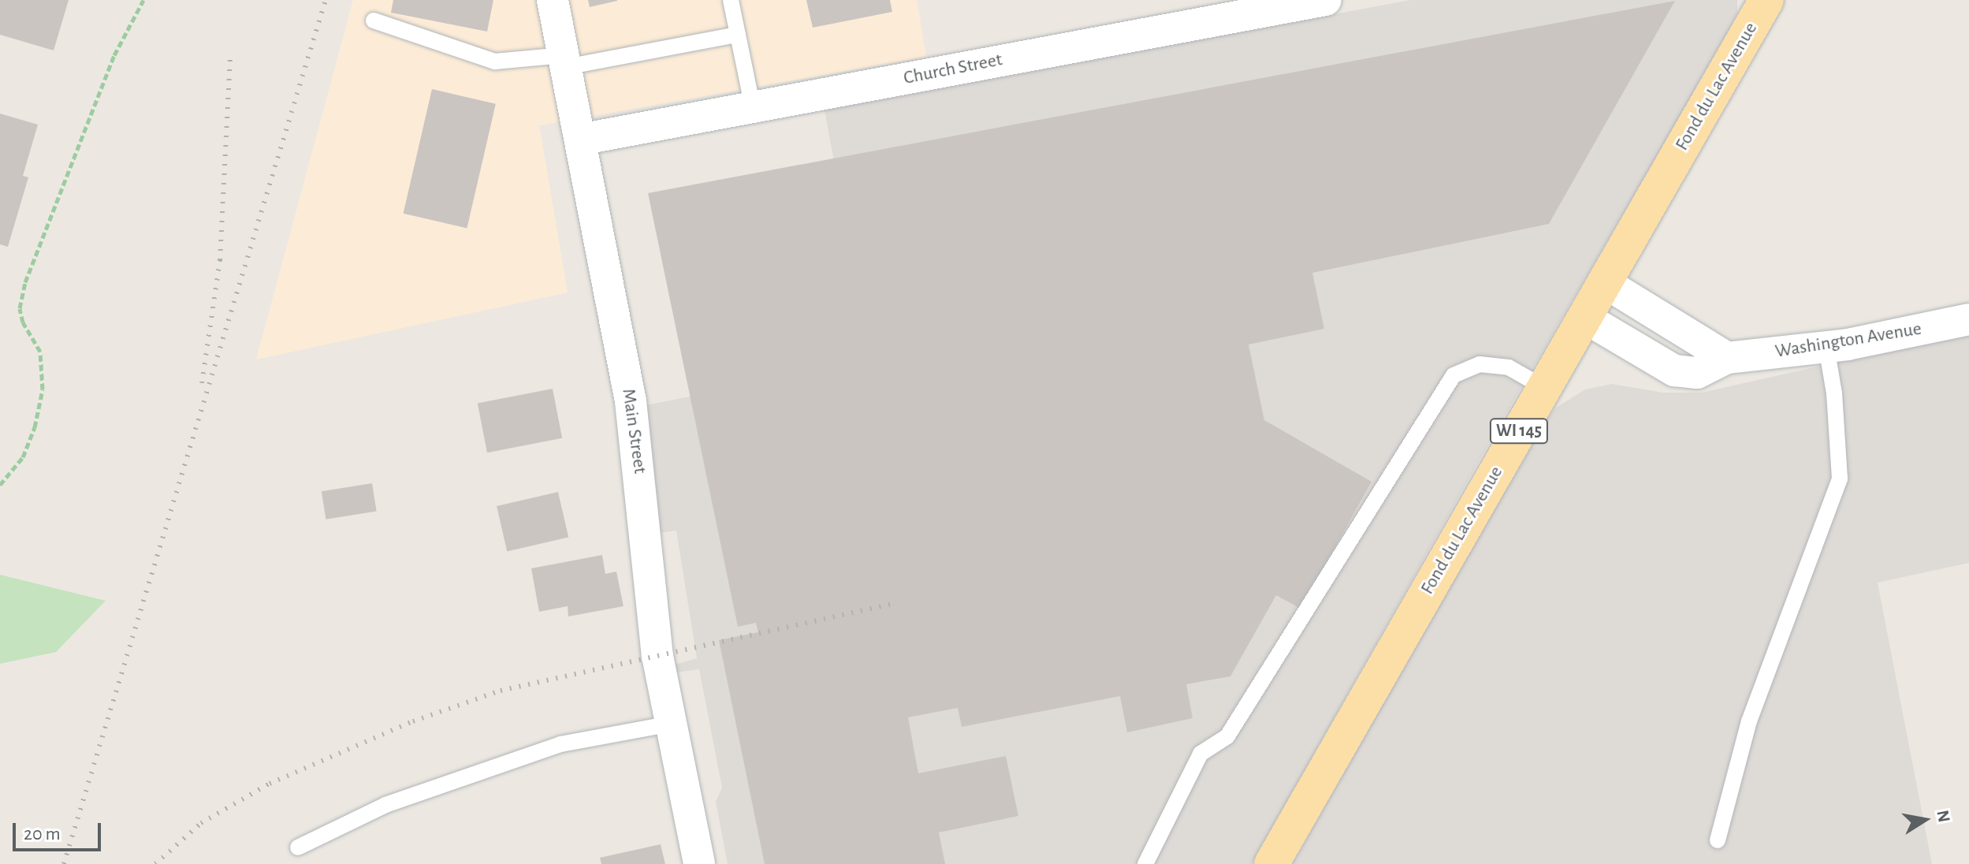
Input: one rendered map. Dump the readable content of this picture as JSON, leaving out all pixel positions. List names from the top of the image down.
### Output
{
  "streets": {
    "main road": ["Fond du Lac Avenue", "WI 145"],
    "street": ["Church Street", "Washington Avenue", "Main Street"]
  },
  "crossings": [
    ["Church Street", "Main Street"],
    ["Fond du Lac Avenue", "Washington Avenue"]
  ],
  "scale_bar": "20 m",
  "north": "right"
}
